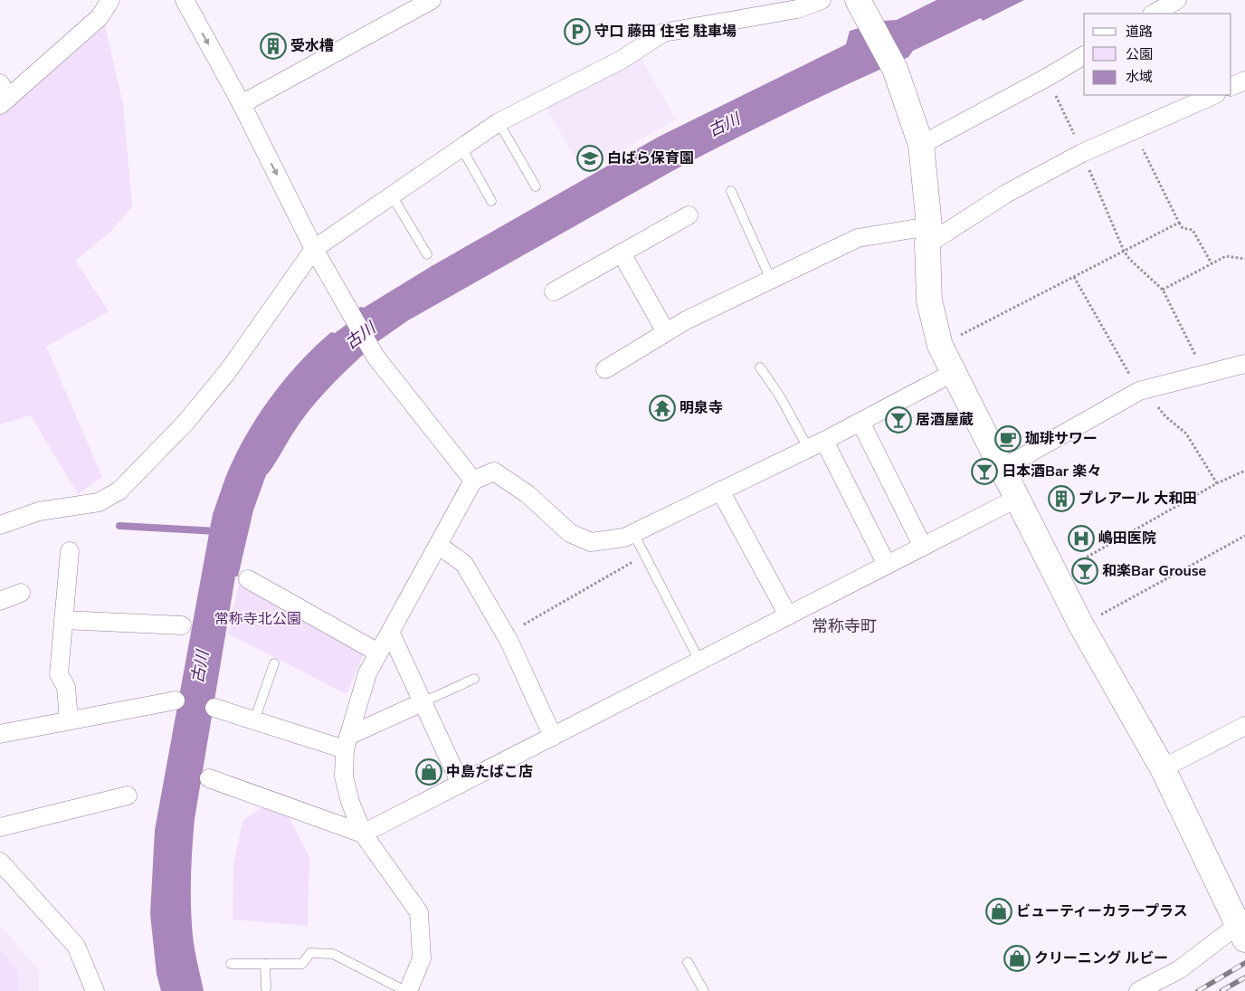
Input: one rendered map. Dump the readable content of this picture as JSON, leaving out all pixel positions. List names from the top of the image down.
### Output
{
  "districts": ["常称寺町"],
  "water": ["古川"],
  "parks": ["常称寺北公園"],
  "places": {
    "parking": ["守口 藤田 住宅 駐車場"],
    "building": ["受水槽", "プレアール 大和田"],
    "school or university": ["白ばら保育園"],
    "temple": ["明泉寺"],
    "bar": ["居酒屋蔵", "日本酒Bar 楽々", "和楽Bar Grouse"],
    "cafe": ["珈琲サワー"],
    "hospital": ["嶋田医院"],
    "shop": ["中島たばこ店", "ビューティーカラープラス", "クリーニング ルビー"]
  },
  "legend": ["道路", "公園", "水域"]
}
